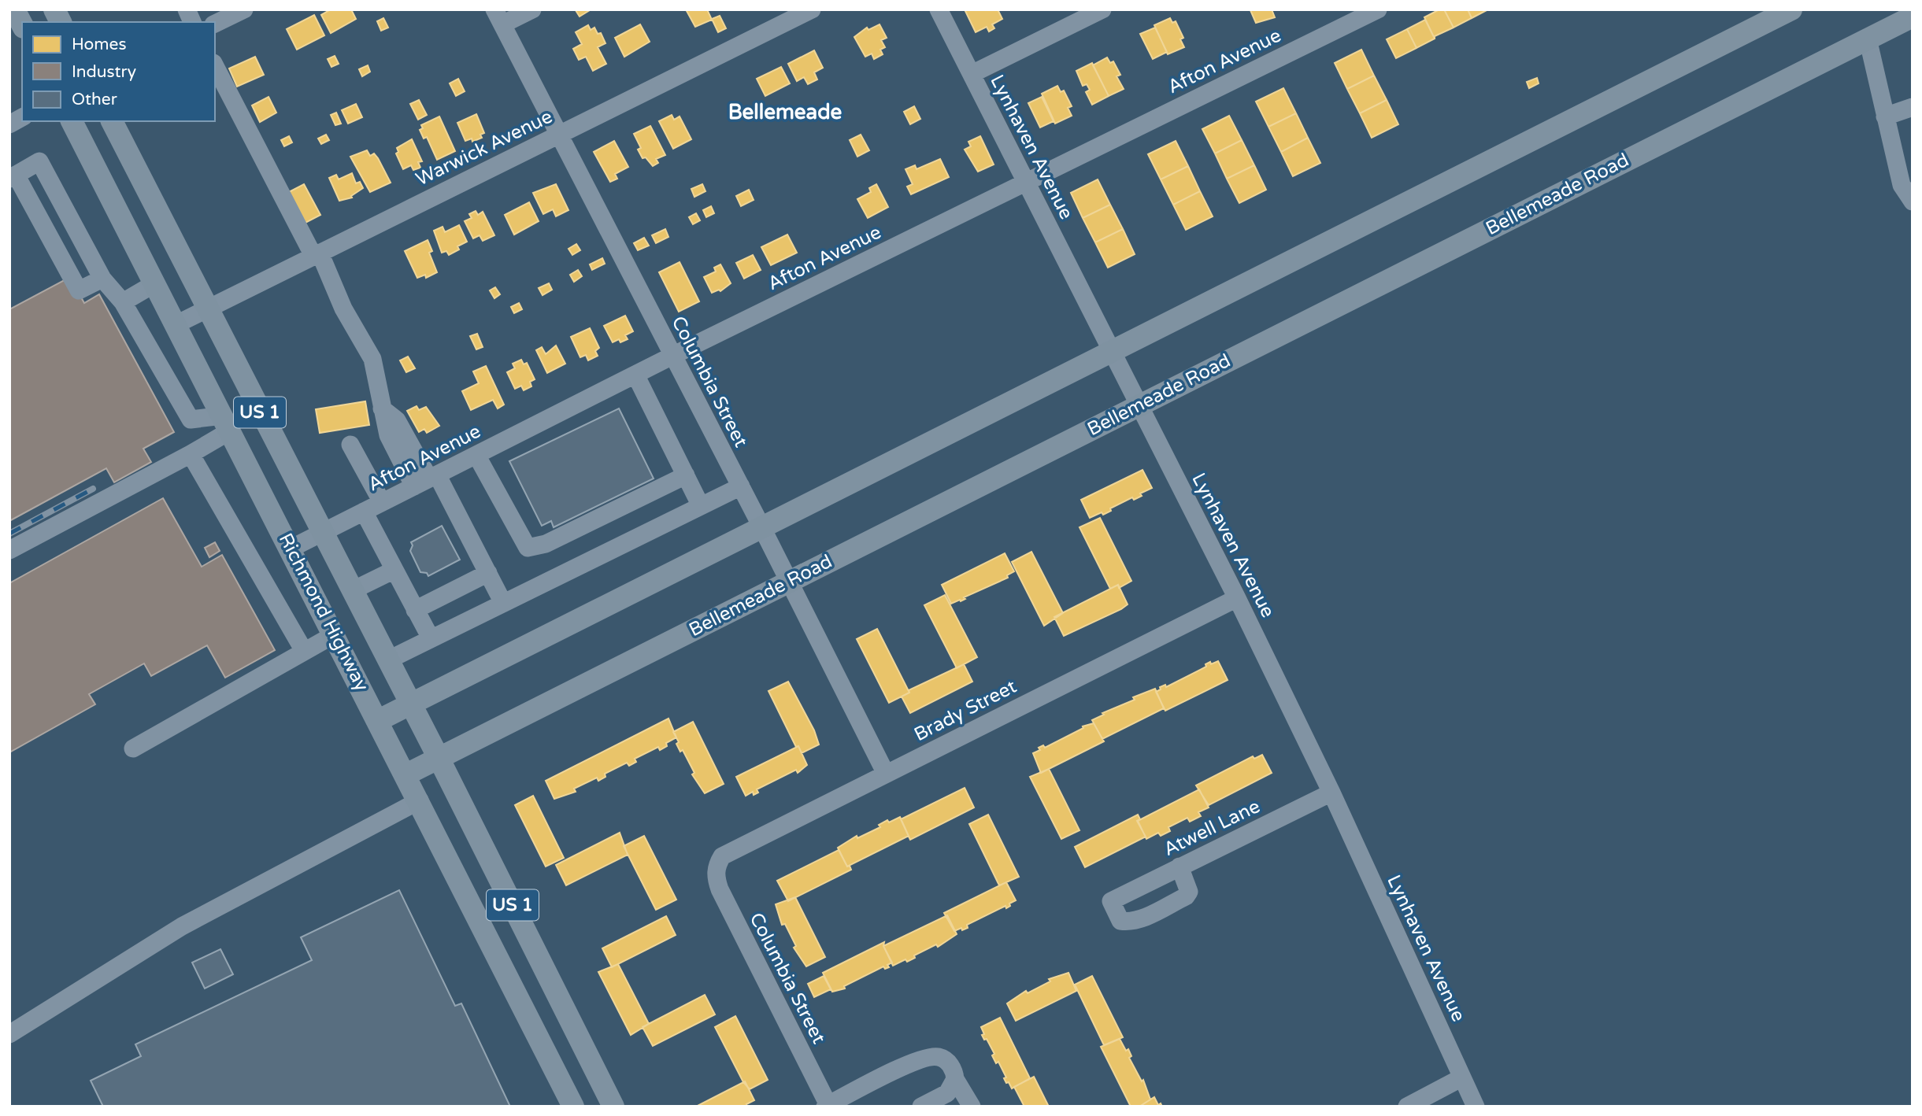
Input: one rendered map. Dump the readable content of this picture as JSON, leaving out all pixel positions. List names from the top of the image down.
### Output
{
  "streets": {
    "main road": ["Bellemeade Road", "US 1", "Richmond Highway"],
    "street": [
      "Afton Avenue",
      "Lynhaven Avenue",
      "Warwick Avenue",
      "Columbia Street",
      "Brady Street",
      "Atwell Lane"
    ]
  },
  "crossings": [
    ["Afton Avenue", "Lynhaven Avenue"],
    ["Afton Avenue", "Columbia Street"],
    ["Afton Avenue", "Richmond Highway"],
    ["Lynhaven Avenue", "Bellemeade Road"],
    ["Lynhaven Avenue", "Brady Street"],
    ["Lynhaven Avenue", "Atwell Lane"],
    ["Warwick Avenue", "Columbia Street"],
    ["Warwick Avenue", "Richmond Highway"],
    ["Bellemeade Road", "Columbia Street"],
    ["Bellemeade Road", "Richmond Highway"],
    ["Columbia Street", "Brady Street"]
  ],
  "districts": ["Bellemeade"],
  "legend": ["Homes", "Industry", "Other"]
}
